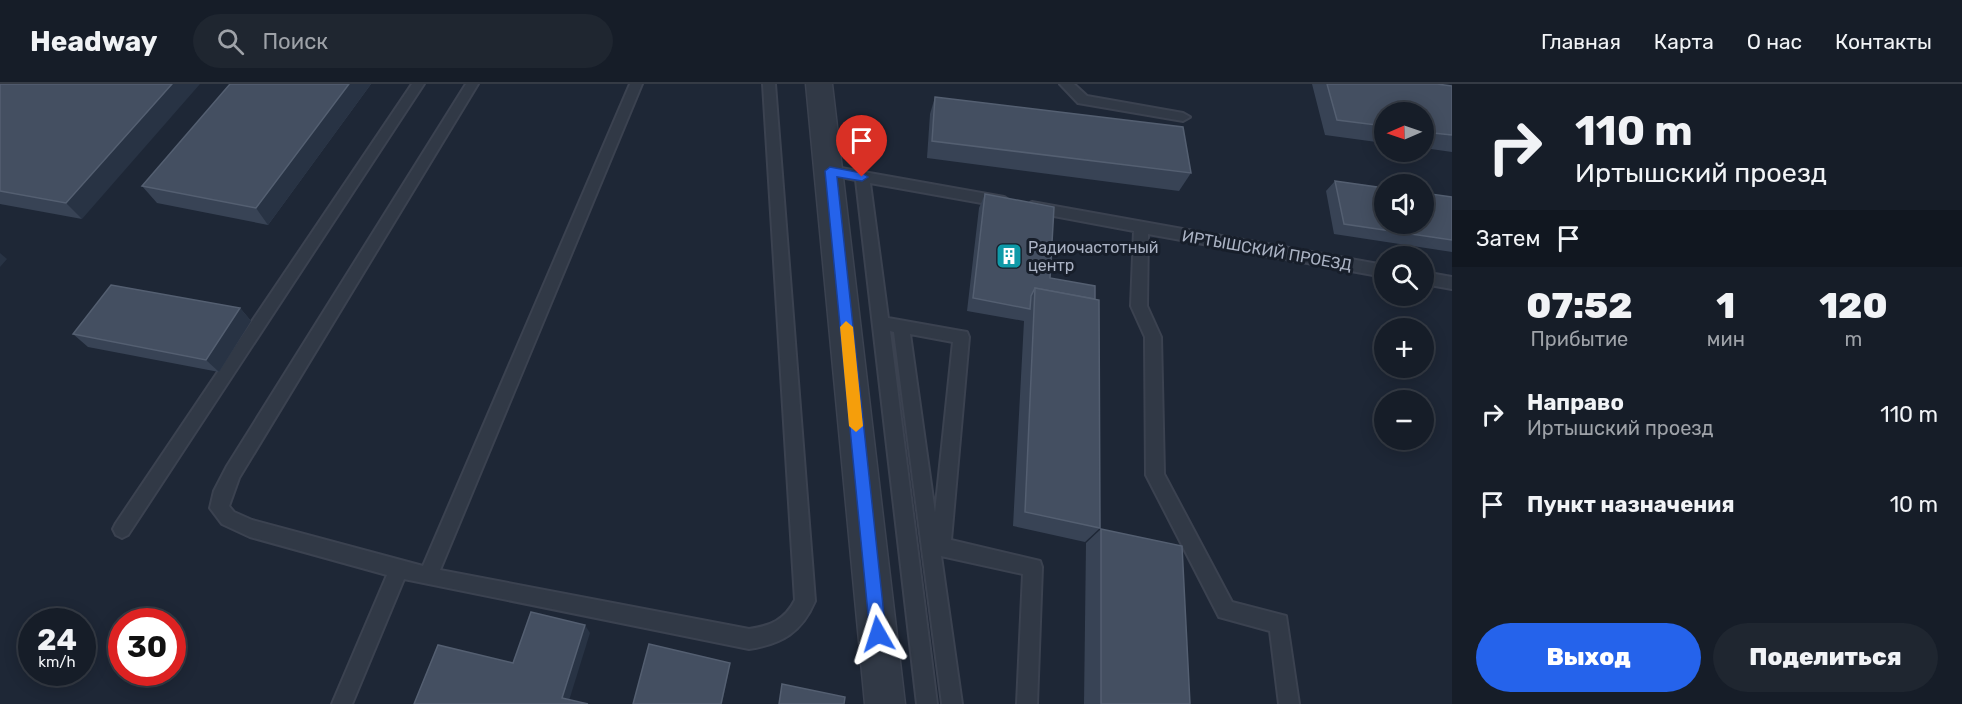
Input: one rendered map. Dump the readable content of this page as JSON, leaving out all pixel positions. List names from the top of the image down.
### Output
{
  "streets": {
    "lane": ["ИРТЫШСКИЙ ПРОЕЗД"]
  },
  "places": {
    "building": ["Радиочастотный центр"]
  },
  "north": "left",
  "page": {
    "header": "Headway",
    "search": "Поиск",
    "nav": [
      "Главная",
      "Карта",
      "О нас",
      "Контакты"
    ],
    "turn": ["110 m", "Иртышский проезд"],
    "map_buttons": ["+", "−"],
    "then": "Затем",
    "eta": [
      "07:52",
      "Прибытие",
      "1",
      "мин",
      "120",
      "m"
    ],
    "list": [
      {
        "name": "Направо",
        "note": "Иртышский проезд",
        "value": "110 m"
      },
      {
        "name": "Пункт назначения",
        "value": "10 m"
      }
    ],
    "speed": "24 km/h",
    "limit": "30",
    "buttons": ["Выход", "Поделиться"]
  }
}
